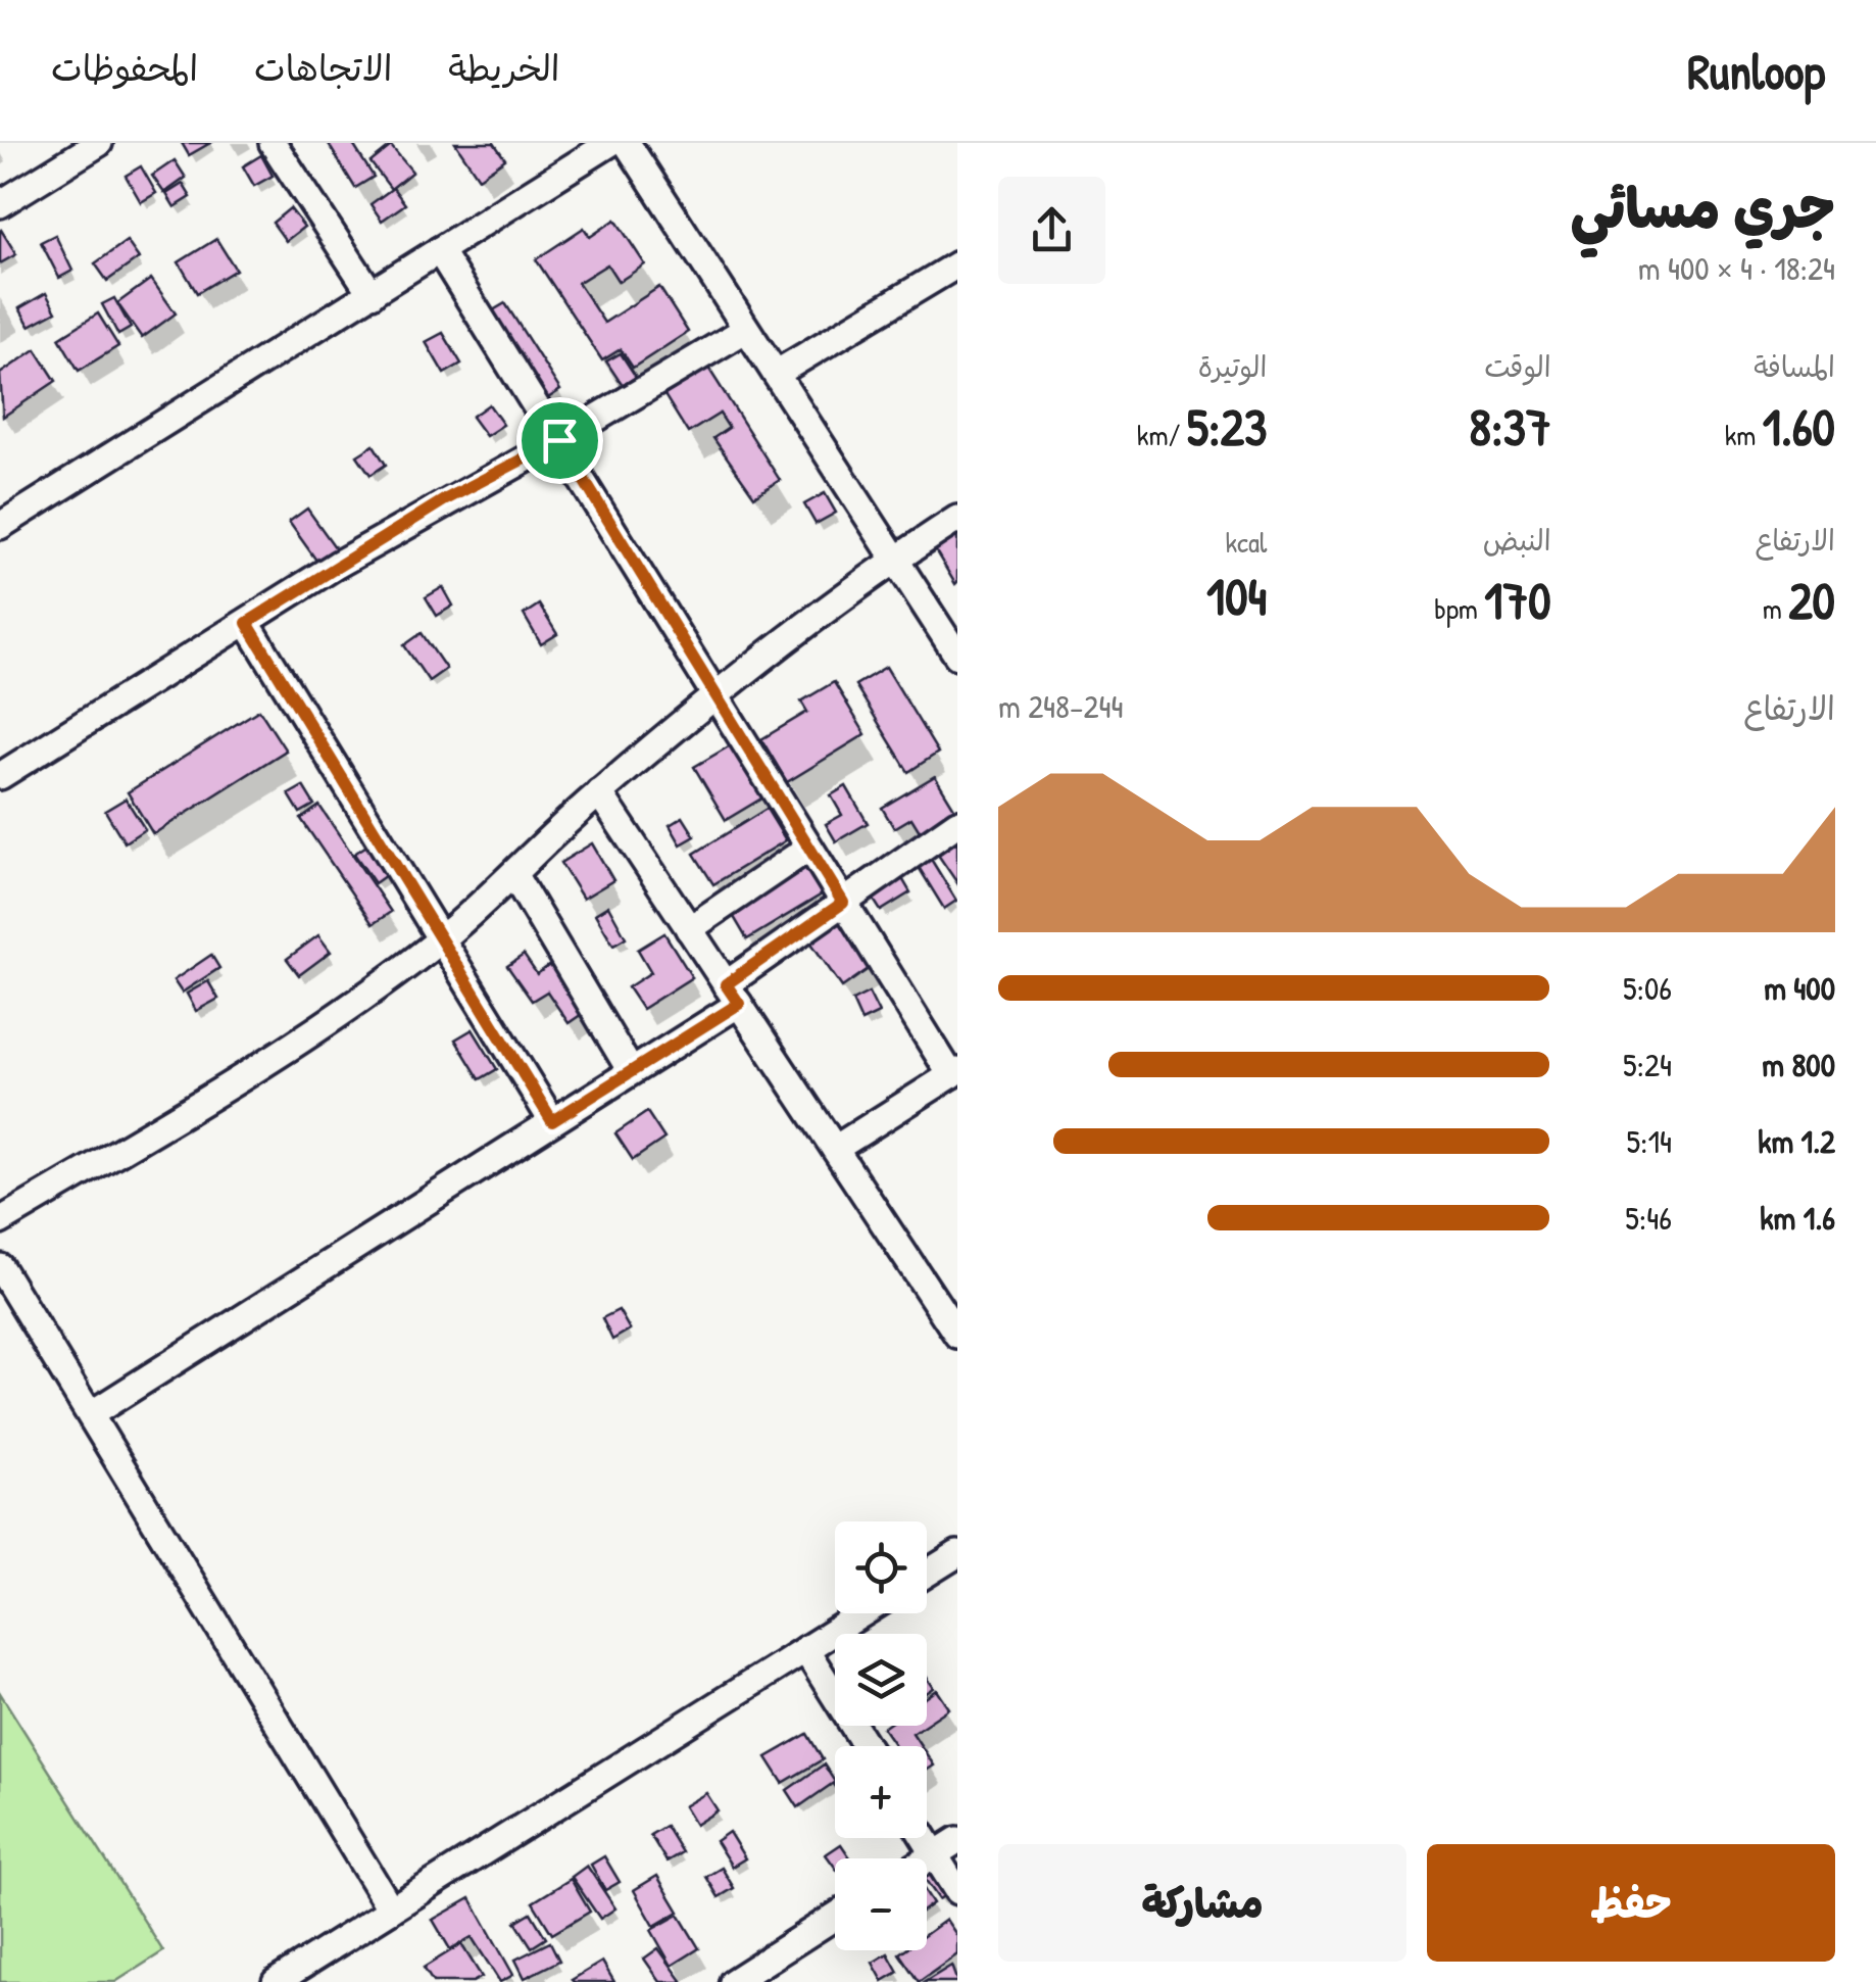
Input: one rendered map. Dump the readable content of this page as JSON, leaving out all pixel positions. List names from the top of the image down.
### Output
{
  "page": {
    "header": "Runloop",
    "nav": ["الخريطة", "الاتجاهات", "المحفوظات"],
    "heading": ["جري مسائي", "18:24 · 4 × 400 m"],
    "stats": [
      ["المسافة", "1.60 km"],
      ["الوقت", "8:37"],
      ["الوتيرة", "5:23 /km"],
      ["الارتفاع", "20 m"],
      ["النبض", "170 bpm"],
      ["kcal", "104"]
    ],
    "chart": ["الارتفاع", "244–248 m"],
    "list": [
      {
        "name": "400 m",
        "note": "5:06"
      },
      {
        "name": "800 m",
        "note": "5:24"
      },
      {
        "name": "1.2 km",
        "note": "5:14"
      },
      {
        "name": "1.6 km",
        "note": "5:46"
      }
    ],
    "map_buttons": ["+", "−"],
    "buttons": ["حفظ", "مشاركة"]
  }
}
